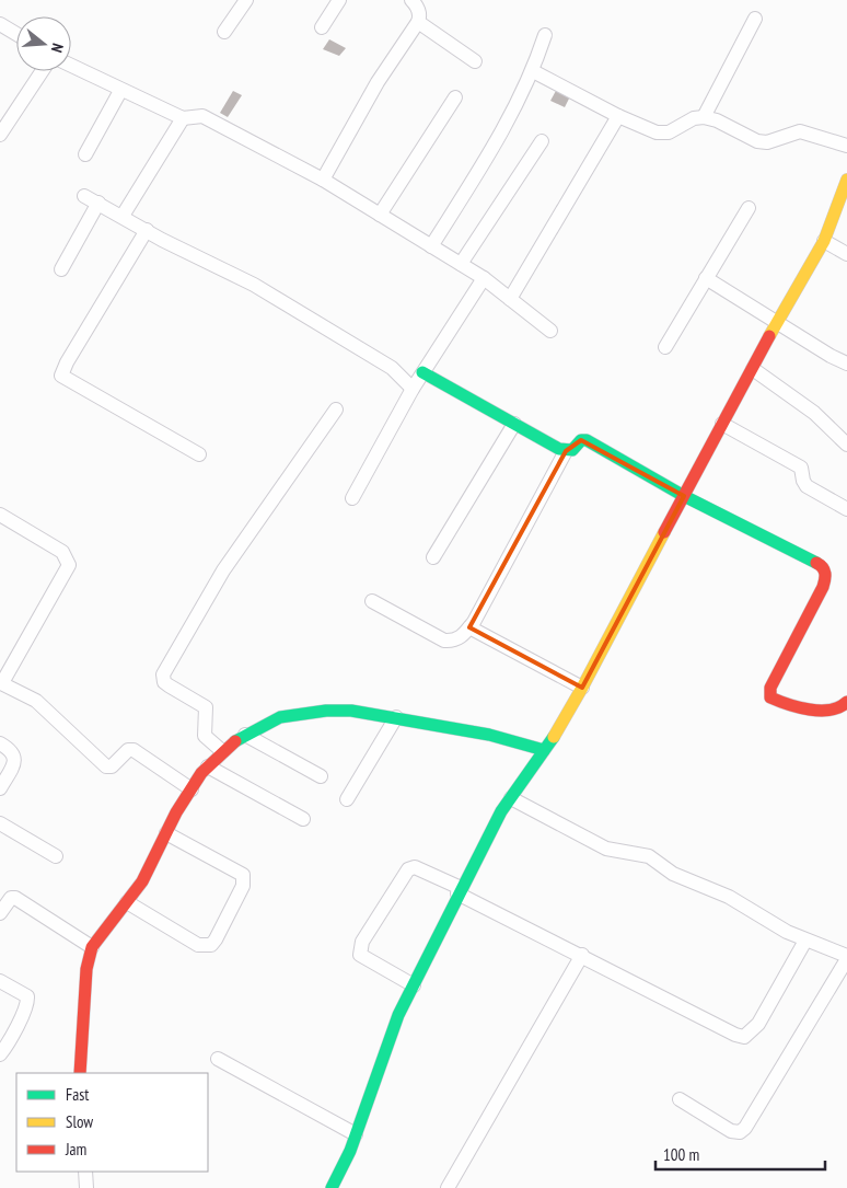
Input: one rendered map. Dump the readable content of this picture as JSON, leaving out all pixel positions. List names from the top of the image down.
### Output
{
  "legend": ["Fast", "Slow", "Jam"],
  "scale_bar": "100 m",
  "north": "right"
}
